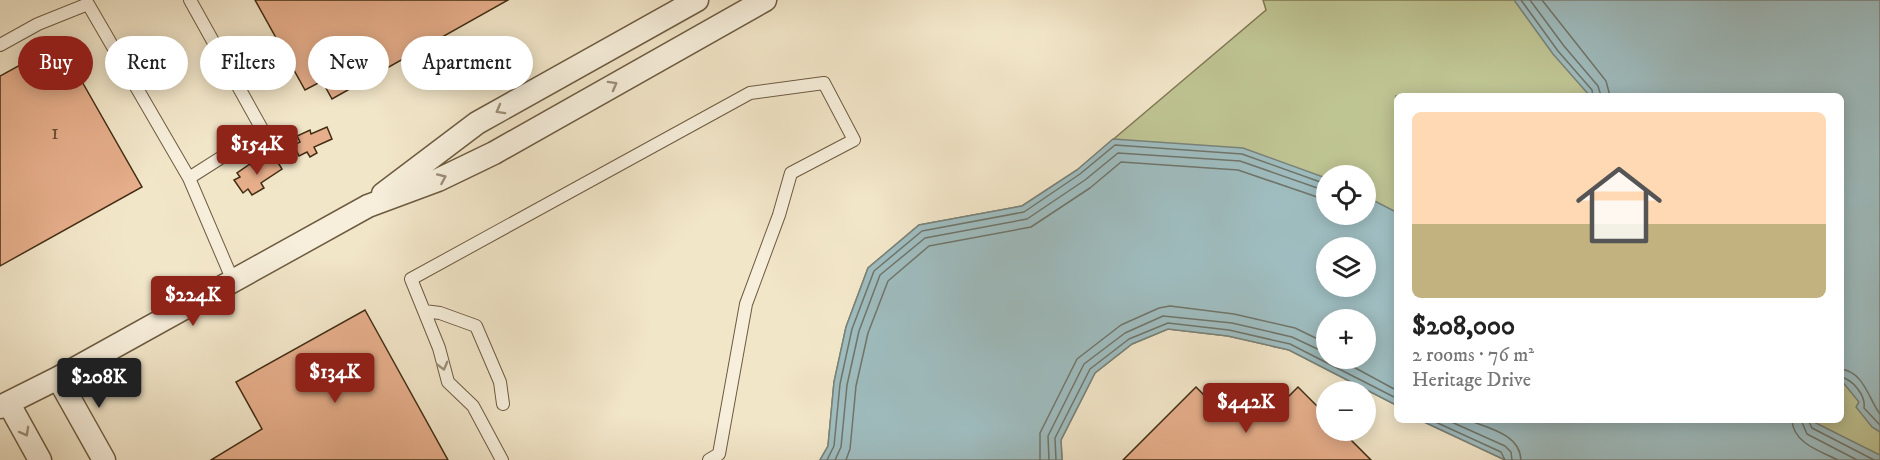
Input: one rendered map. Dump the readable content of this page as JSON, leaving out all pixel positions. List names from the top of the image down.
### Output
{
  "house_numbers": ["1"],
  "page": {
    "chip": [
      "Buy",
      "Rent",
      "Filters",
      "New",
      "Apartment"
    ],
    "list": [
      {
        "name": "$208,000",
        "note": "2 rooms · 76 m² · Heritage Drive"
      }
    ],
    "price": [
      "$154K",
      "$224K",
      "$134K",
      "$208K",
      "$442K"
    ],
    "map_buttons": ["+", "−"]
  }
}
